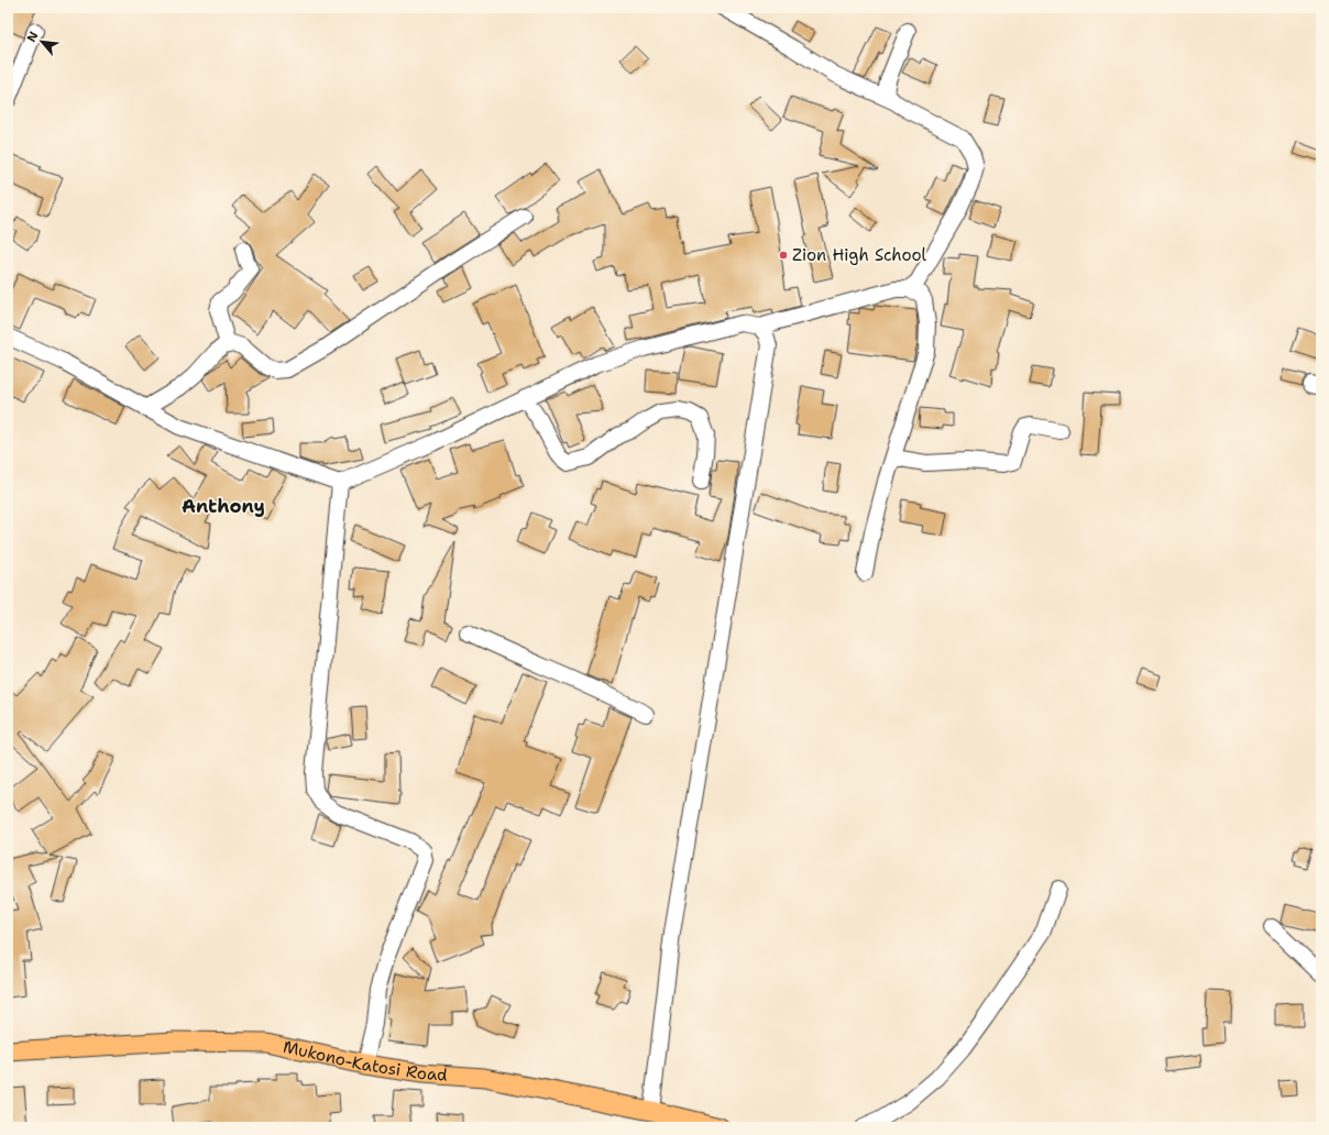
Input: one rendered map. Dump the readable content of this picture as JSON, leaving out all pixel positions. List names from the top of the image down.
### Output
{
  "streets": {
    "main road": ["Mukono-Katosi Road"]
  },
  "districts": ["Anthony"],
  "places": ["Zion High School"],
  "north": "top left"
}
